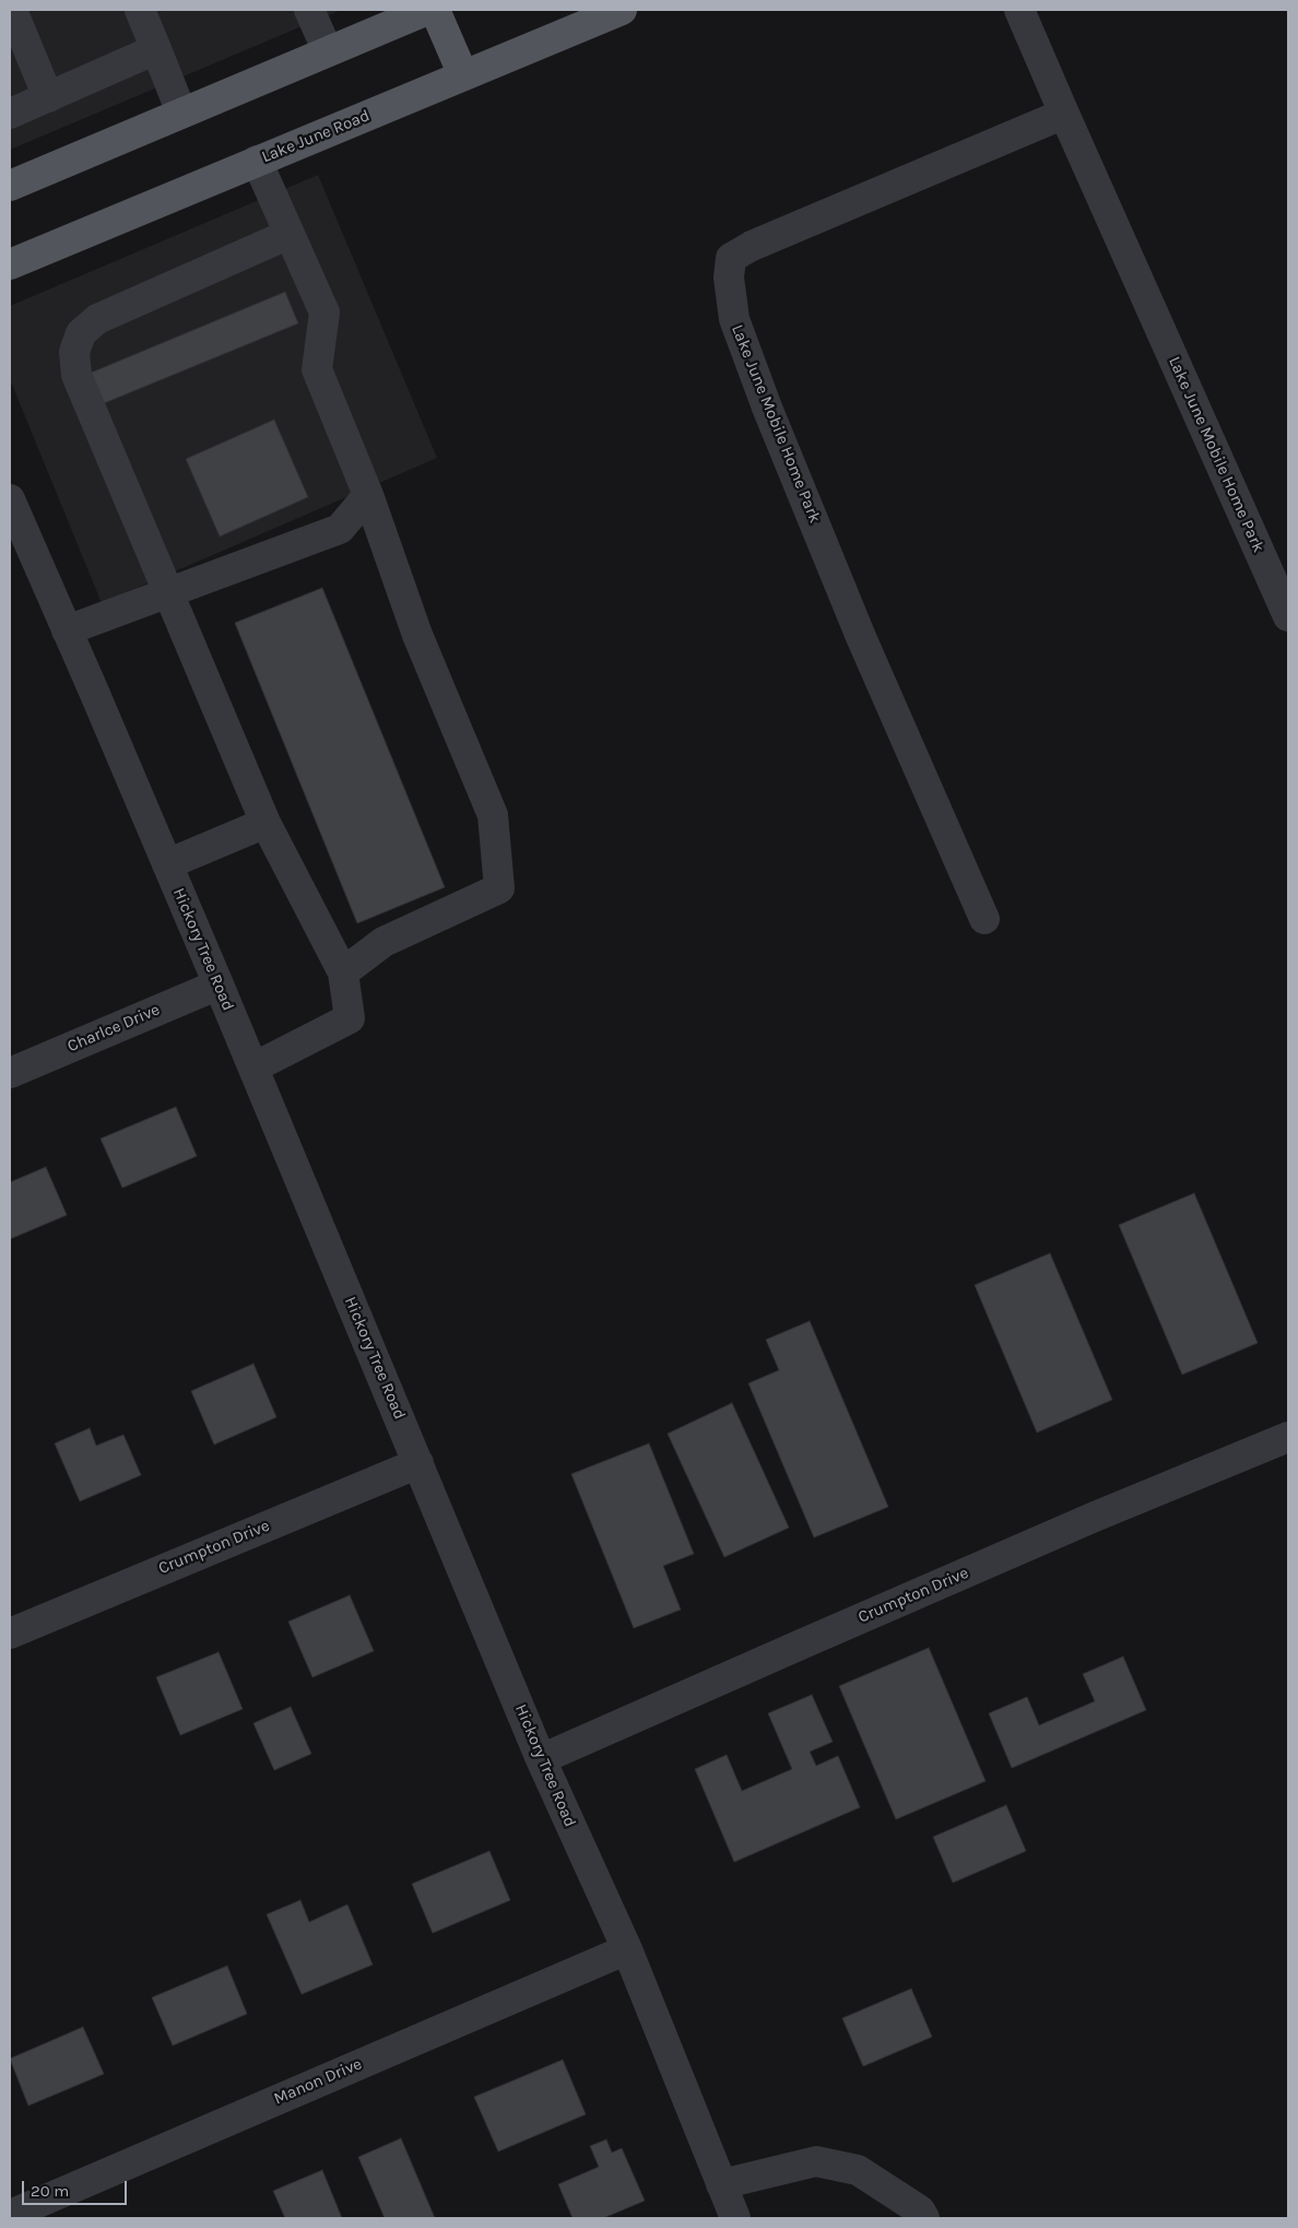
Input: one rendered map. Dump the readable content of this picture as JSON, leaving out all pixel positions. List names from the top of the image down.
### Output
{
  "streets": {
    "main road": ["Lake June Road"],
    "street": [
      "Lake June Mobile Home Park",
      "Hickory Tree Road",
      "Charlce Drive",
      "Crumpton Drive",
      "Manon Drive"
    ]
  },
  "crossings": [
    ["Hickory Tree Road", "Charlce Drive"],
    ["Hickory Tree Road", "Crumpton Drive"],
    ["Hickory Tree Road", "Manon Drive"]
  ],
  "scale_bar": "20 m"
}
